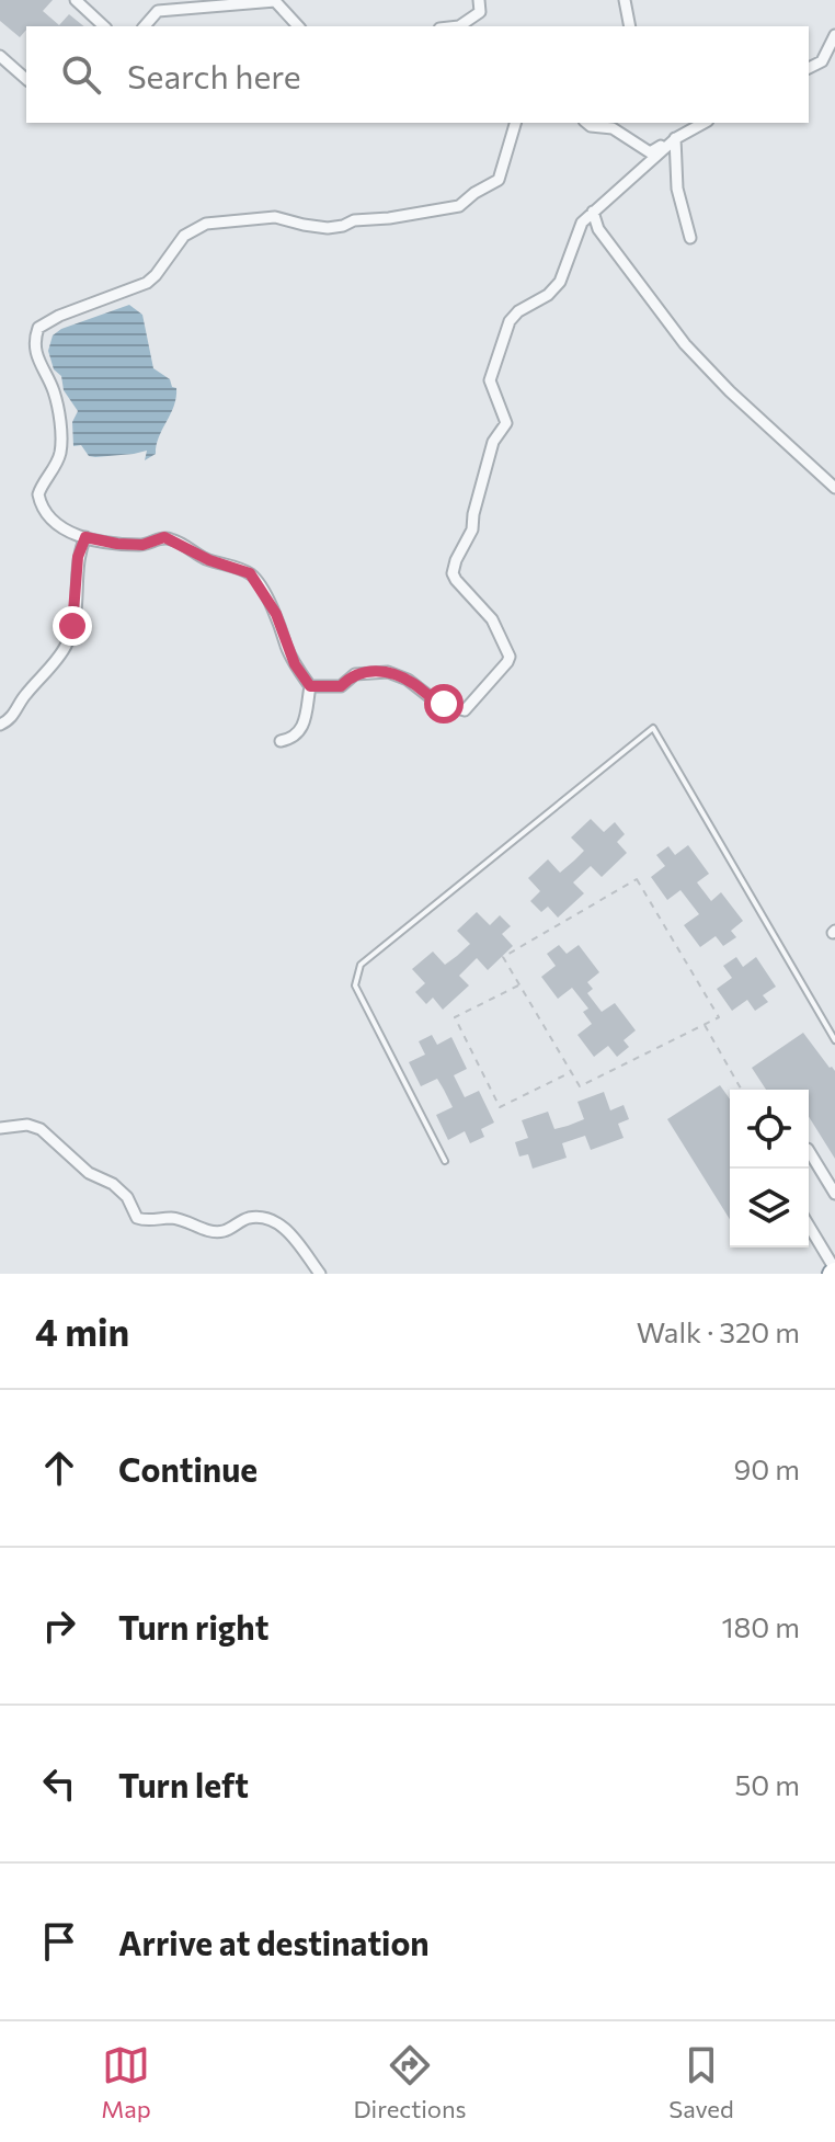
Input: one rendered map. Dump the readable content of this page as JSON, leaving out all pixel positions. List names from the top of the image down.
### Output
{
  "page": {
    "search": "Search here",
    "heading": ["4 min", "Walk · 320 m"],
    "list": [
      ["Continue", "90 m"],
      ["Turn right", "180 m"],
      ["Turn left", "50 m"],
      "Arrive at destination"
    ],
    "nav": ["Map", "Directions", "Saved"]
  }
}
